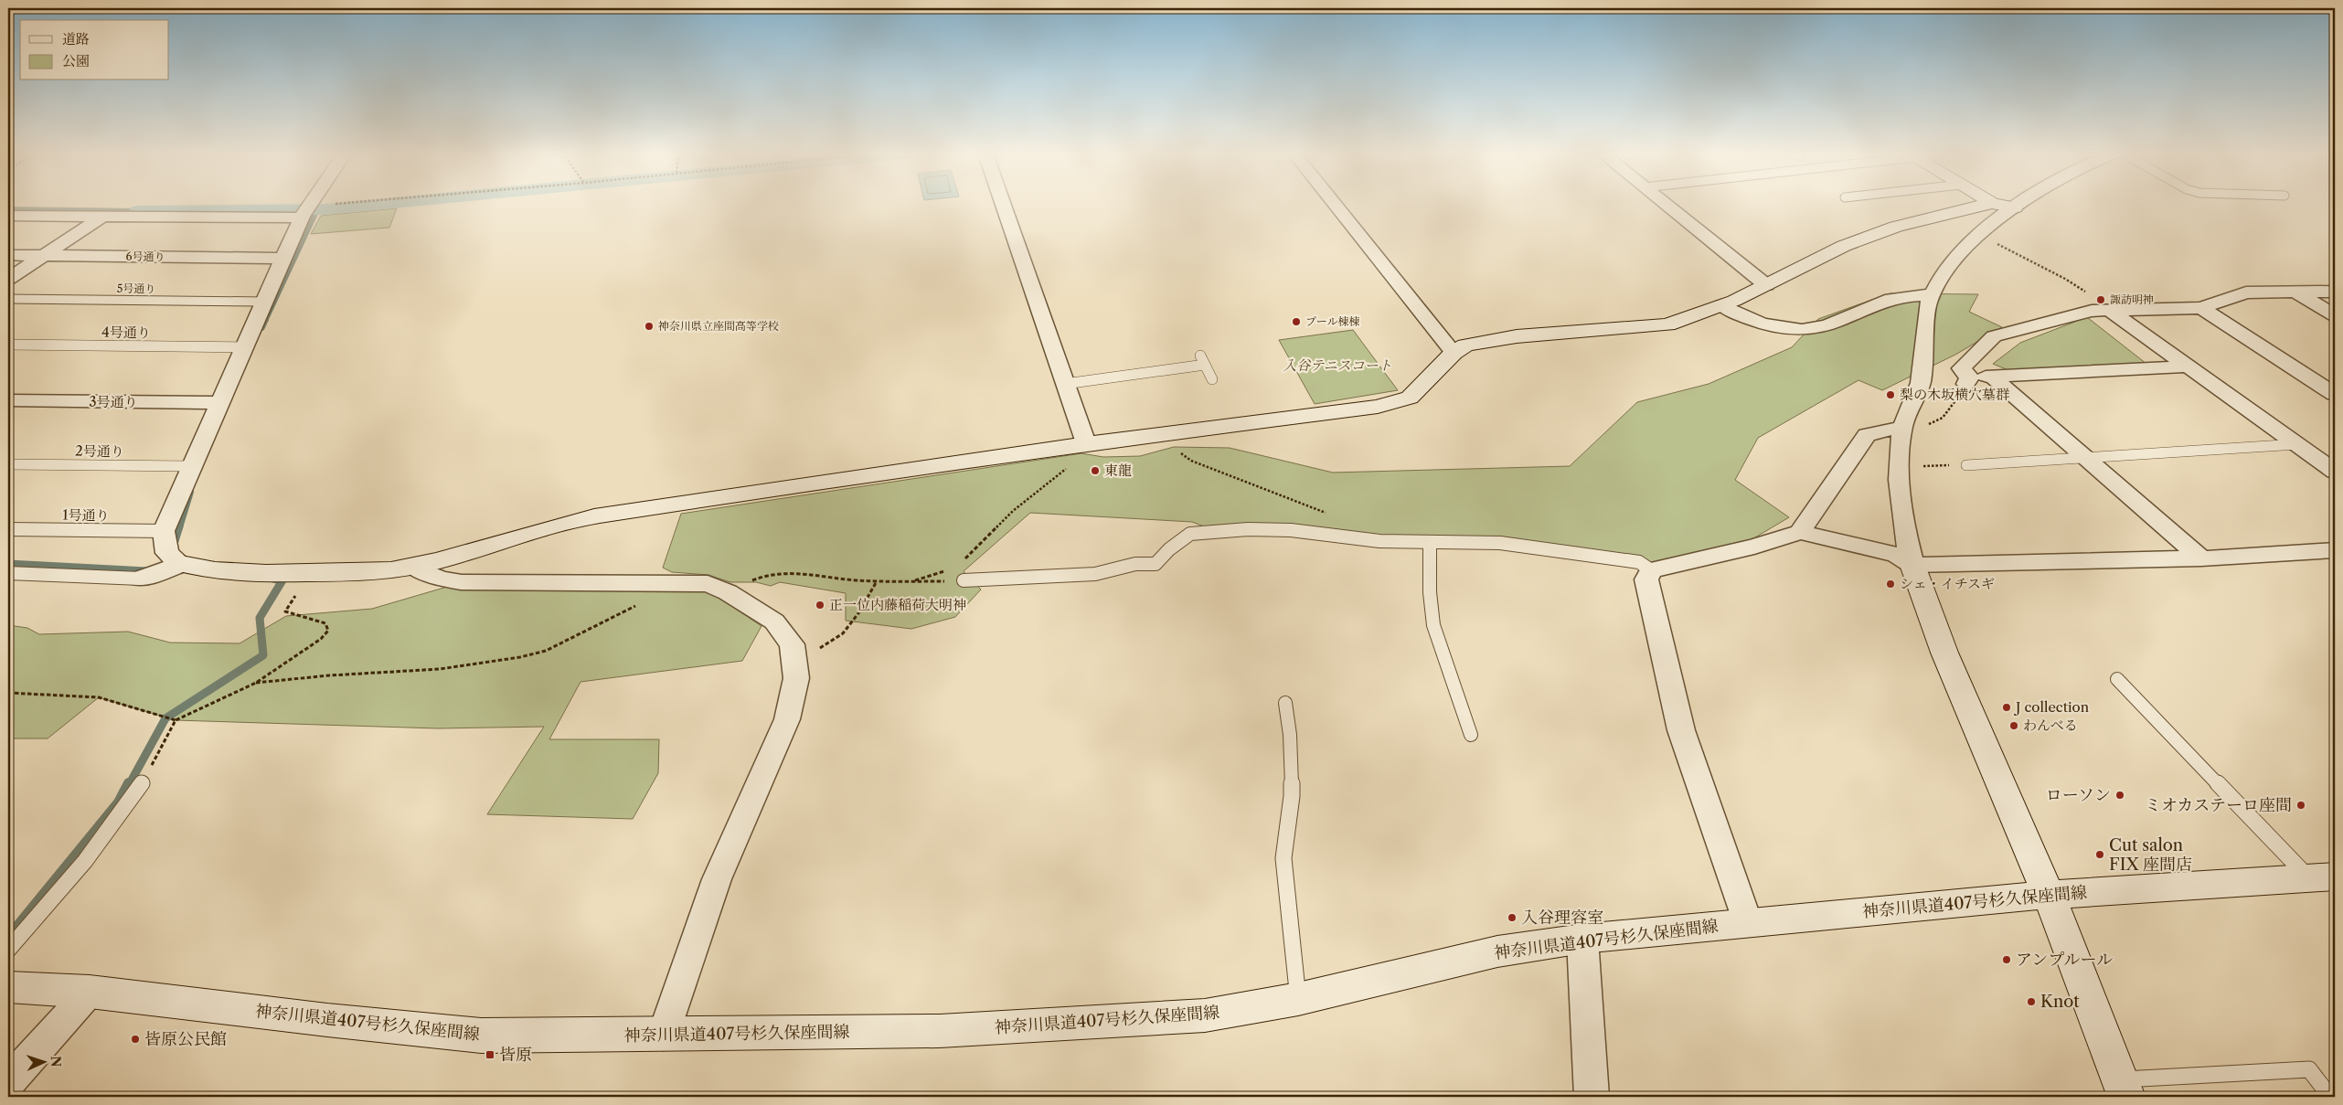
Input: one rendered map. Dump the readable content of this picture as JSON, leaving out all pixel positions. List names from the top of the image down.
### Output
{
  "streets": {
    "street": ["6号通り", "3号通り", "神奈川県道407号杉久保座間線"],
    "lane": [
      "5号通り",
      "4号通り",
      "2号通り",
      "1号通り"
    ]
  },
  "parks": ["入谷テニスコート"],
  "places": {
    "other": [
      "諏訪明神",
      "プール棟棟",
      "神奈川県立座間高等学校",
      "梨の木坂横穴墓群",
      "東龍",
      "シェ・イチスギ",
      "正一位内藤稲荷大明神",
      "J collection",
      "わんべる",
      "ローソン",
      "ミオカステーロ座間",
      "Cut salon FIX 座間店",
      "入谷理容室",
      "アンプルール",
      "Knot",
      "皆原公民館"
    ],
    "transit": ["皆原"]
  },
  "legend": ["道路", "公園"],
  "north": "right"
}
